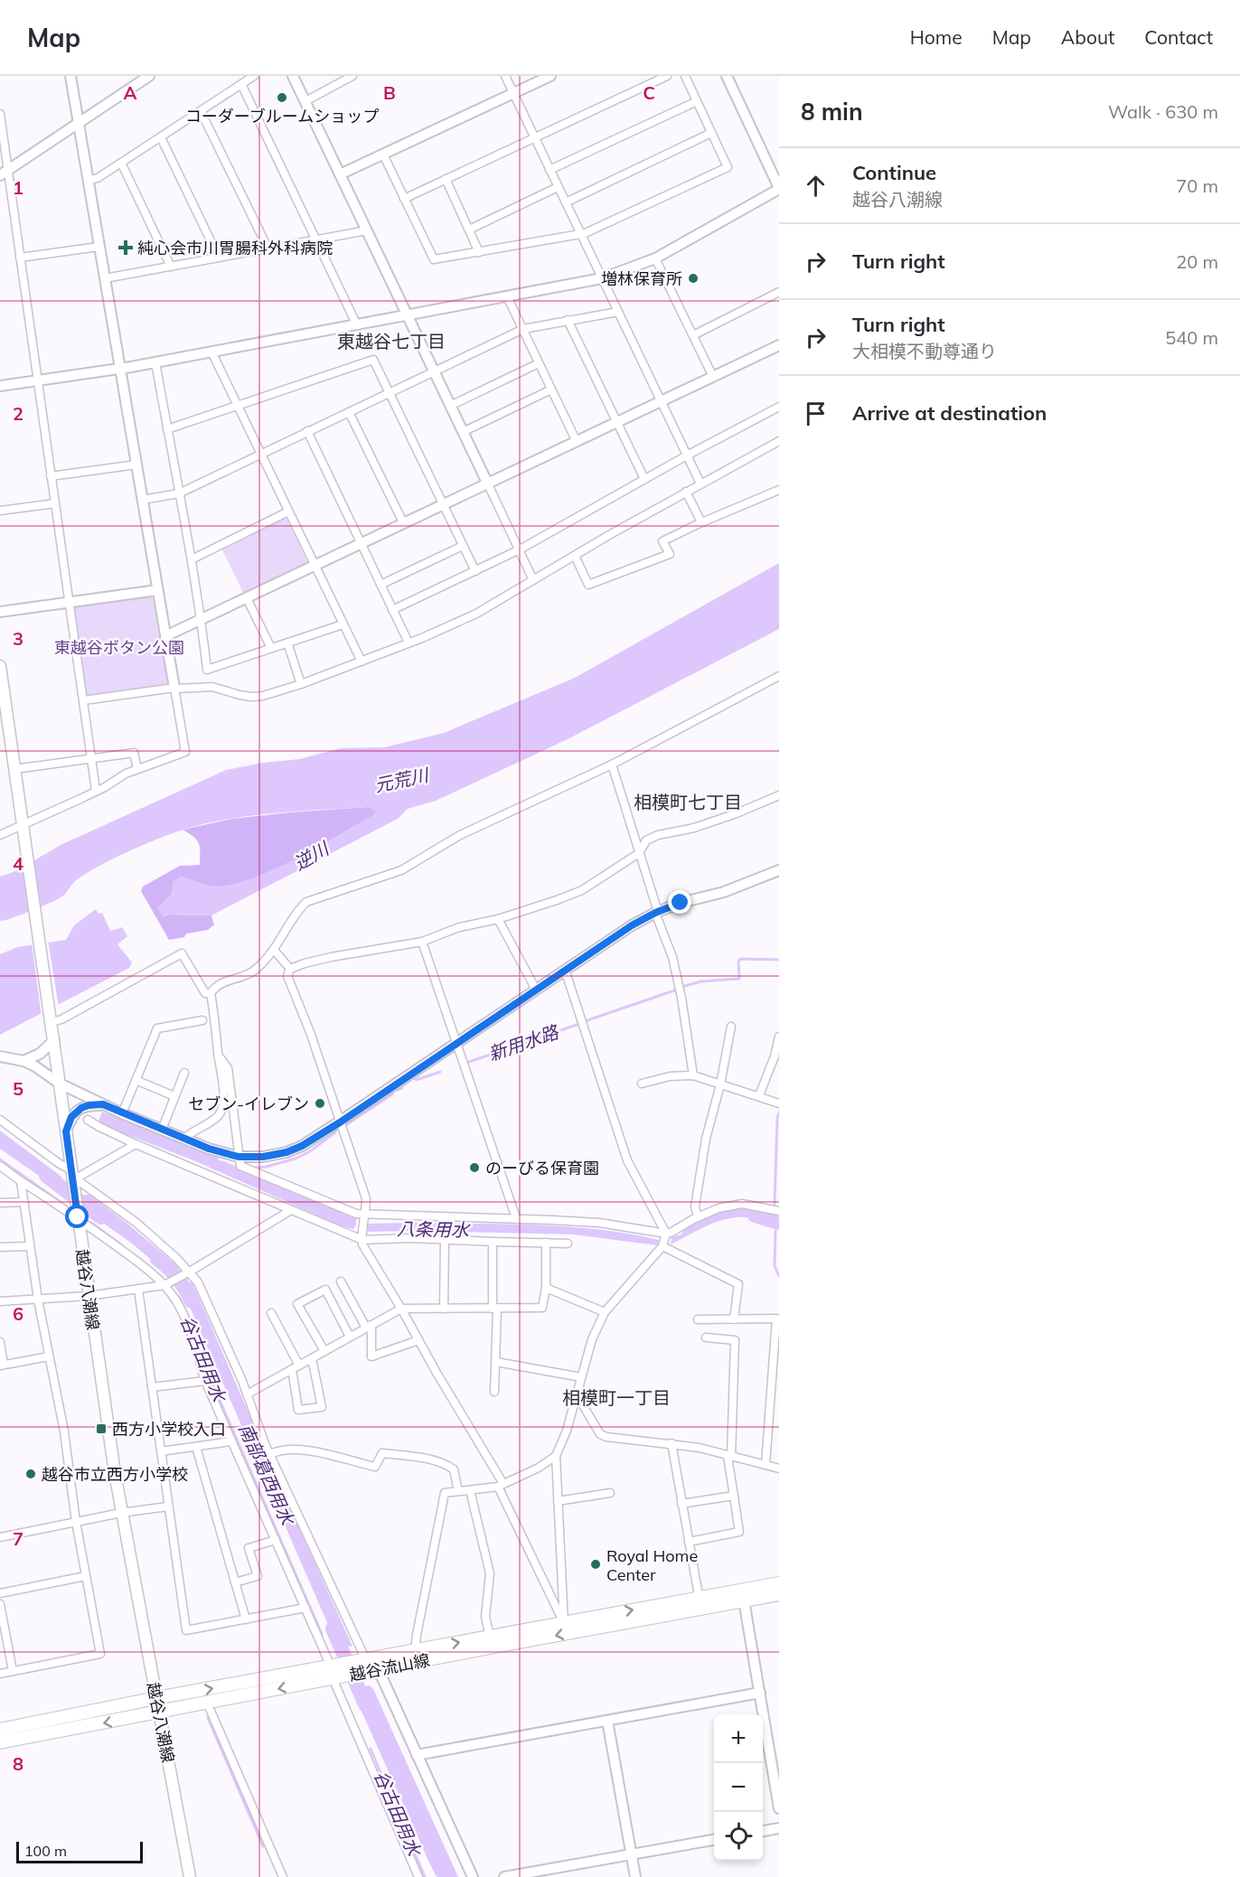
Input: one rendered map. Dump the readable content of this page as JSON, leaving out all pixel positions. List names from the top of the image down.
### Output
{
  "streets": {
    "main road": ["越谷八潮線", "越谷流山線"]
  },
  "crossings": [
    ["越谷八潮線", "越谷流山線"]
  ],
  "districts": ["東越谷七丁目", "相模町七丁目", "相模町一丁目"],
  "water": [
    "元荒川",
    "逆川",
    "新用水路",
    "八条用水",
    "谷古田用水",
    "南部葛西用水"
  ],
  "parks": ["東越谷ボタン公園"],
  "places": {
    "other": [
      "コーダーブルームショップ",
      "増林保育所",
      "セブン-イレブン",
      "のーびる保育園",
      "越谷市立西方小学校",
      "Royal Home Center"
    ],
    "health": ["純心会市川胃腸科外科病院"],
    "transit": ["西方小学校入口"]
  },
  "scale_bar": "100 m",
  "page": {
    "header": "Map",
    "nav": [
      "Home",
      "Map",
      "About",
      "Contact"
    ],
    "heading": ["8 min", "Walk · 630 m"],
    "list": [
      ["Continue", "越谷八潮線", "70 m"],
      ["Turn right", "20 m"],
      ["Turn right", "大相模不動尊通り", "540 m"],
      "Arrive at destination"
    ],
    "map_buttons": ["+", "−"],
    "scale": "100 m"
  },
  "grid": {
    "columns": ["A", "B", "C"],
    "rows": [
      "1",
      "2",
      "3",
      "4",
      "5",
      "6",
      "7",
      "8"
    ]
  }
}
